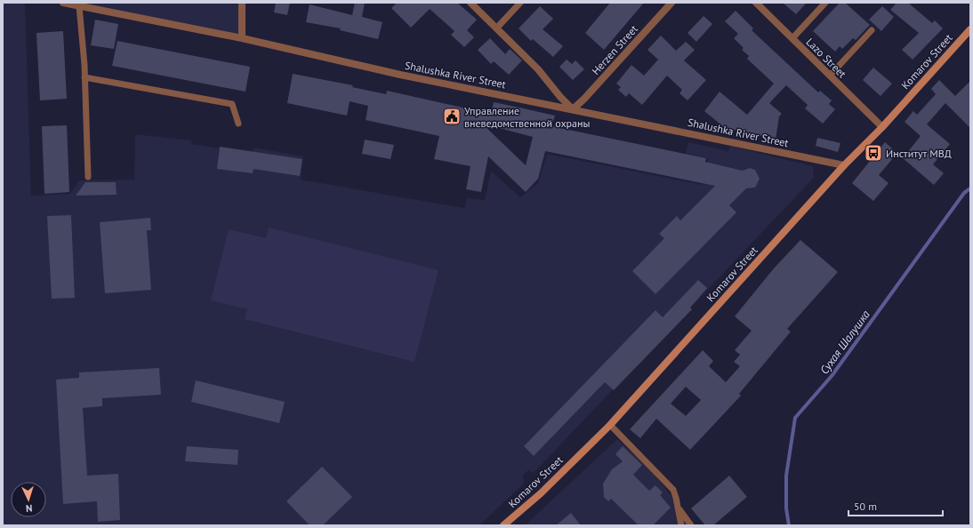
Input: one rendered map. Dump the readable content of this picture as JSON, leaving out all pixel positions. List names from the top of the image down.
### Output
{
  "streets": {
    "main road": ["Komarov Street"],
    "street": ["Herzen Street", "Lazo Street", "Shalushka River Street"]
  },
  "crossings": [
    ["Herzen Street", "Shalushka River Street"],
    ["Lazo Street", "Komarov Street"],
    ["Komarov Street", "Shalushka River Street"]
  ],
  "water": ["Сухая Шалушка"],
  "places": {
    "public building": ["Управление вневедомственной охраны"],
    "bus stop": ["Институт МВД"]
  },
  "scale_bar": "50 m",
  "north": "bottom"
}
